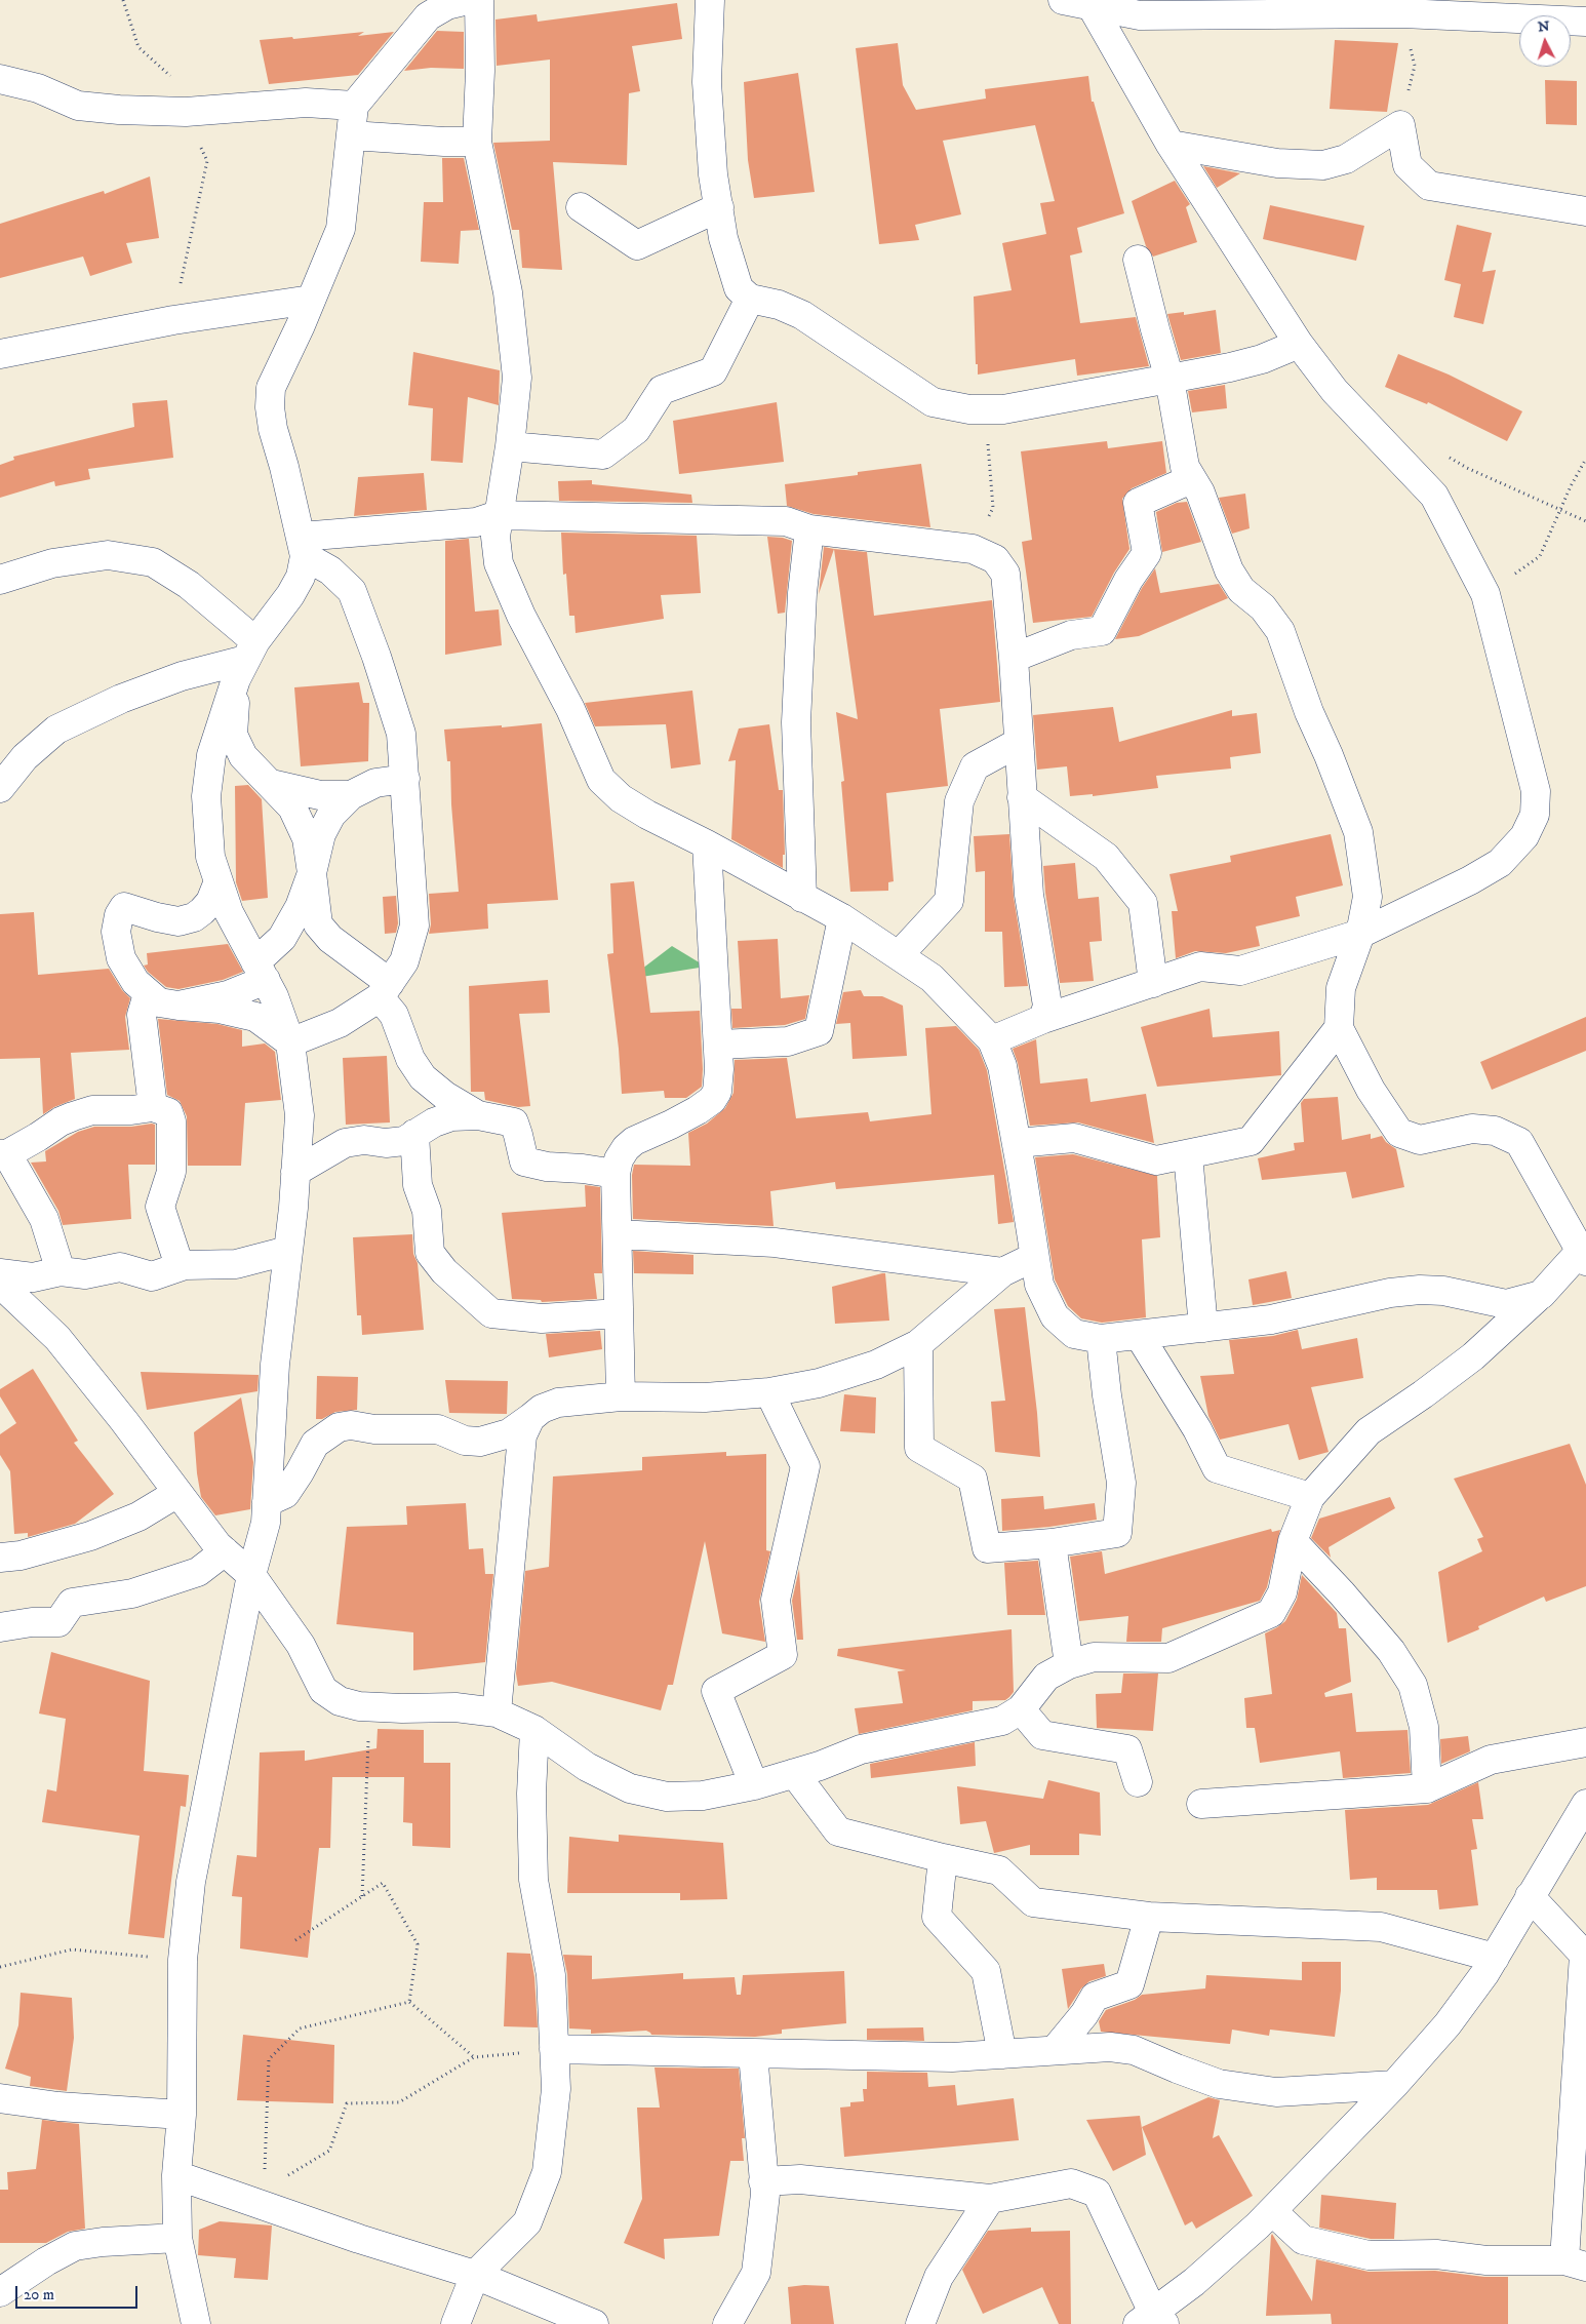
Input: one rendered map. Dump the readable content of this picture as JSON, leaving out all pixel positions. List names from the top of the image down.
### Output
{
  "scale_bar": "20 m",
  "north": "top"
}
